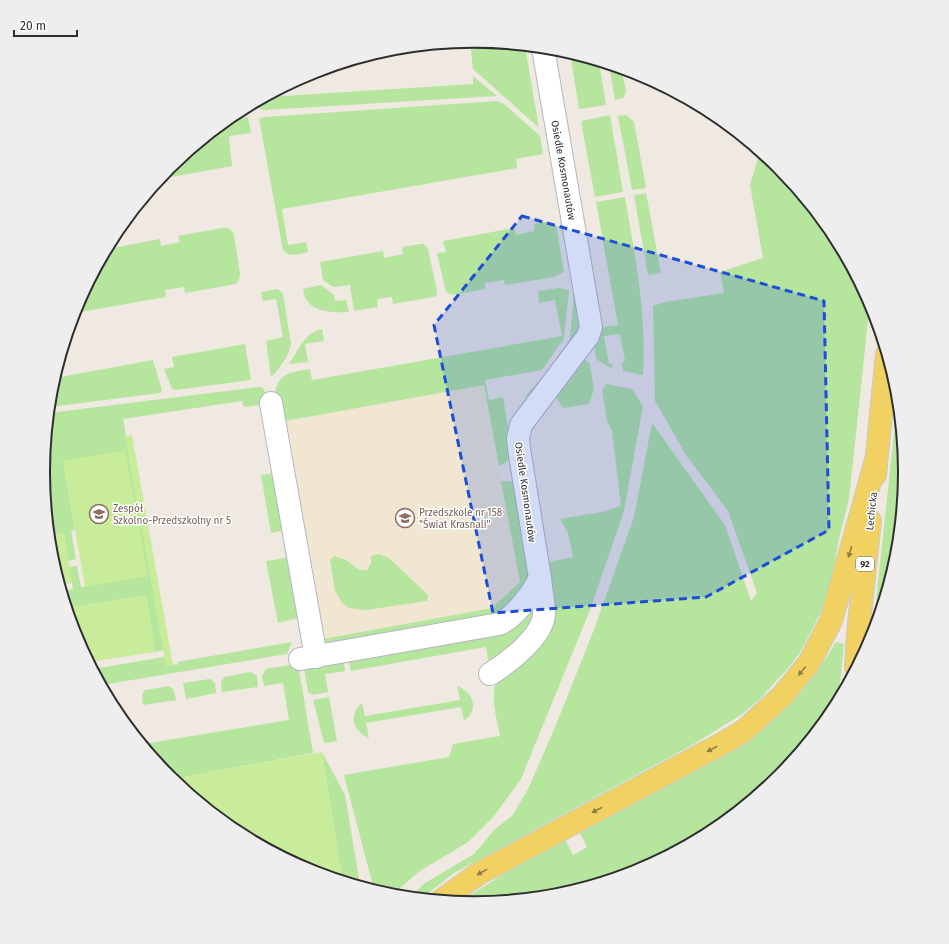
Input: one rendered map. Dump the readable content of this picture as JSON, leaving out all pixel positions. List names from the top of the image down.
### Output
{
  "streets": {
    "main road": ["Lechicka", "92"],
    "street": ["Osiedle Kosmonautów"]
  },
  "places": {
    "school or university": ["Zespół Szkolno-Przedszkolny nr 5", "Przedszkole nr 158 \"Świat Krasnali\""]
  },
  "scale_bar": "20 m"
}
